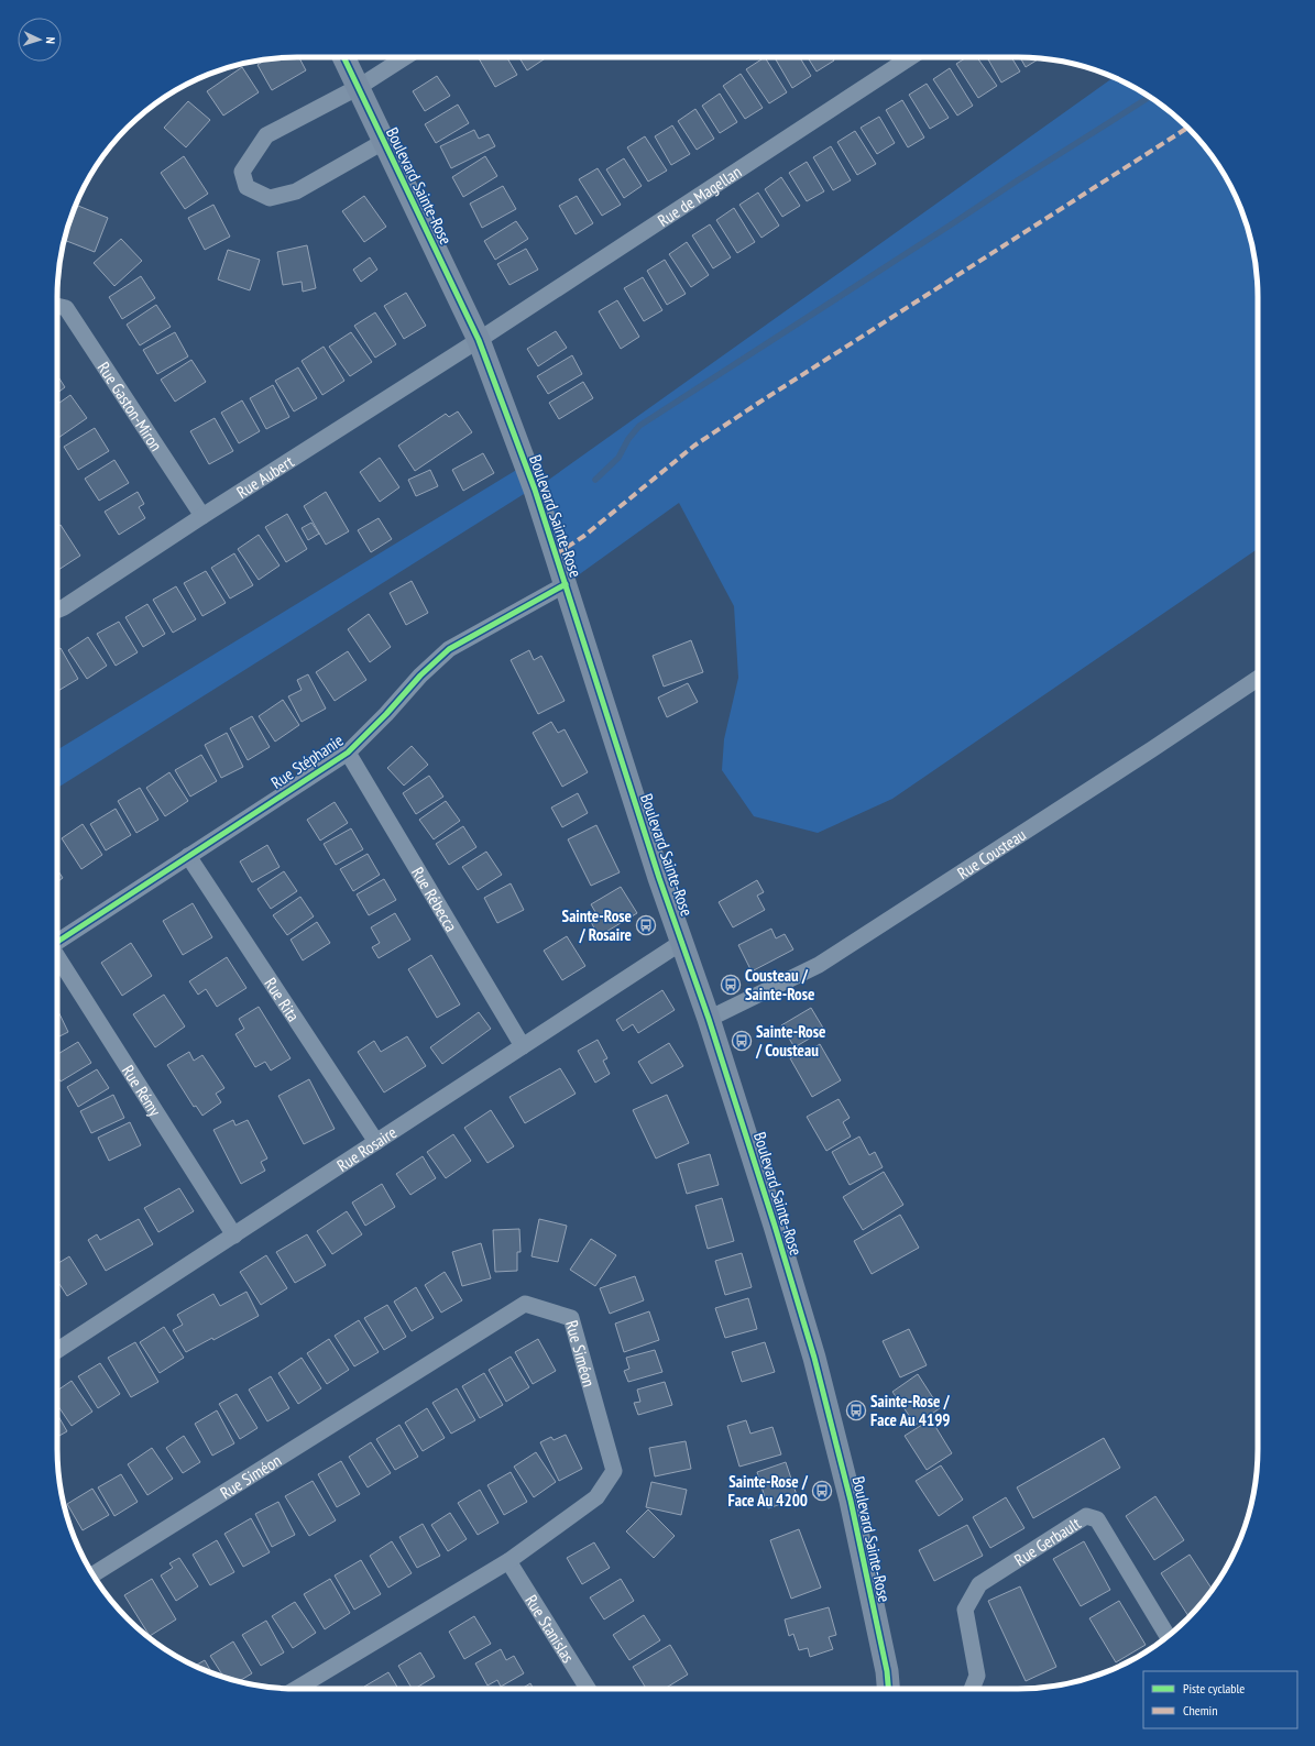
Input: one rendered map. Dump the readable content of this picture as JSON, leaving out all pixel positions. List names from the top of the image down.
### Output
{
  "streets": {
    "street": [
      "Boulevard Sainte-Rose",
      "Rue de Magellan",
      "Rue Gaston-Miron",
      "Rue Aubert",
      "Rue Stéphanie",
      "Rue Cousteau",
      "Rue Rébecca",
      "Rue Rita",
      "Rue Rémy",
      "Rue Rosaire",
      "Rue Siméon",
      "Rue Gerbault",
      "Rue Stanislas"
    ]
  },
  "crossings": [
    ["Boulevard Sainte-Rose", "Rue de Magellan"],
    ["Boulevard Sainte-Rose", "Rue Aubert"],
    ["Boulevard Sainte-Rose", "Rue Stéphanie"],
    ["Boulevard Sainte-Rose", "Rue Cousteau"],
    ["Boulevard Sainte-Rose", "Rue Rosaire"],
    ["Rue de Magellan", "Rue Aubert"],
    ["Rue Gaston-Miron", "Rue Aubert"],
    ["Rue Stéphanie", "Rue Rébecca"],
    ["Rue Stéphanie", "Rue Rita"],
    ["Rue Rébecca", "Rue Rosaire"],
    ["Rue Rita", "Rue Rosaire"],
    ["Rue Rémy", "Rue Rosaire"],
    ["Rue Siméon", "Rue Stanislas"]
  ],
  "places": {
    "bus stop": [
      "Sainte-Rose / Rosaire",
      "Cousteau / Sainte-Rose",
      "Sainte-Rose / Cousteau",
      "Sainte-Rose / Face Au 4199",
      "Sainte-Rose / Face Au 4200"
    ]
  },
  "legend": ["Piste cyclable", "Chemin"],
  "north": "right"
}
